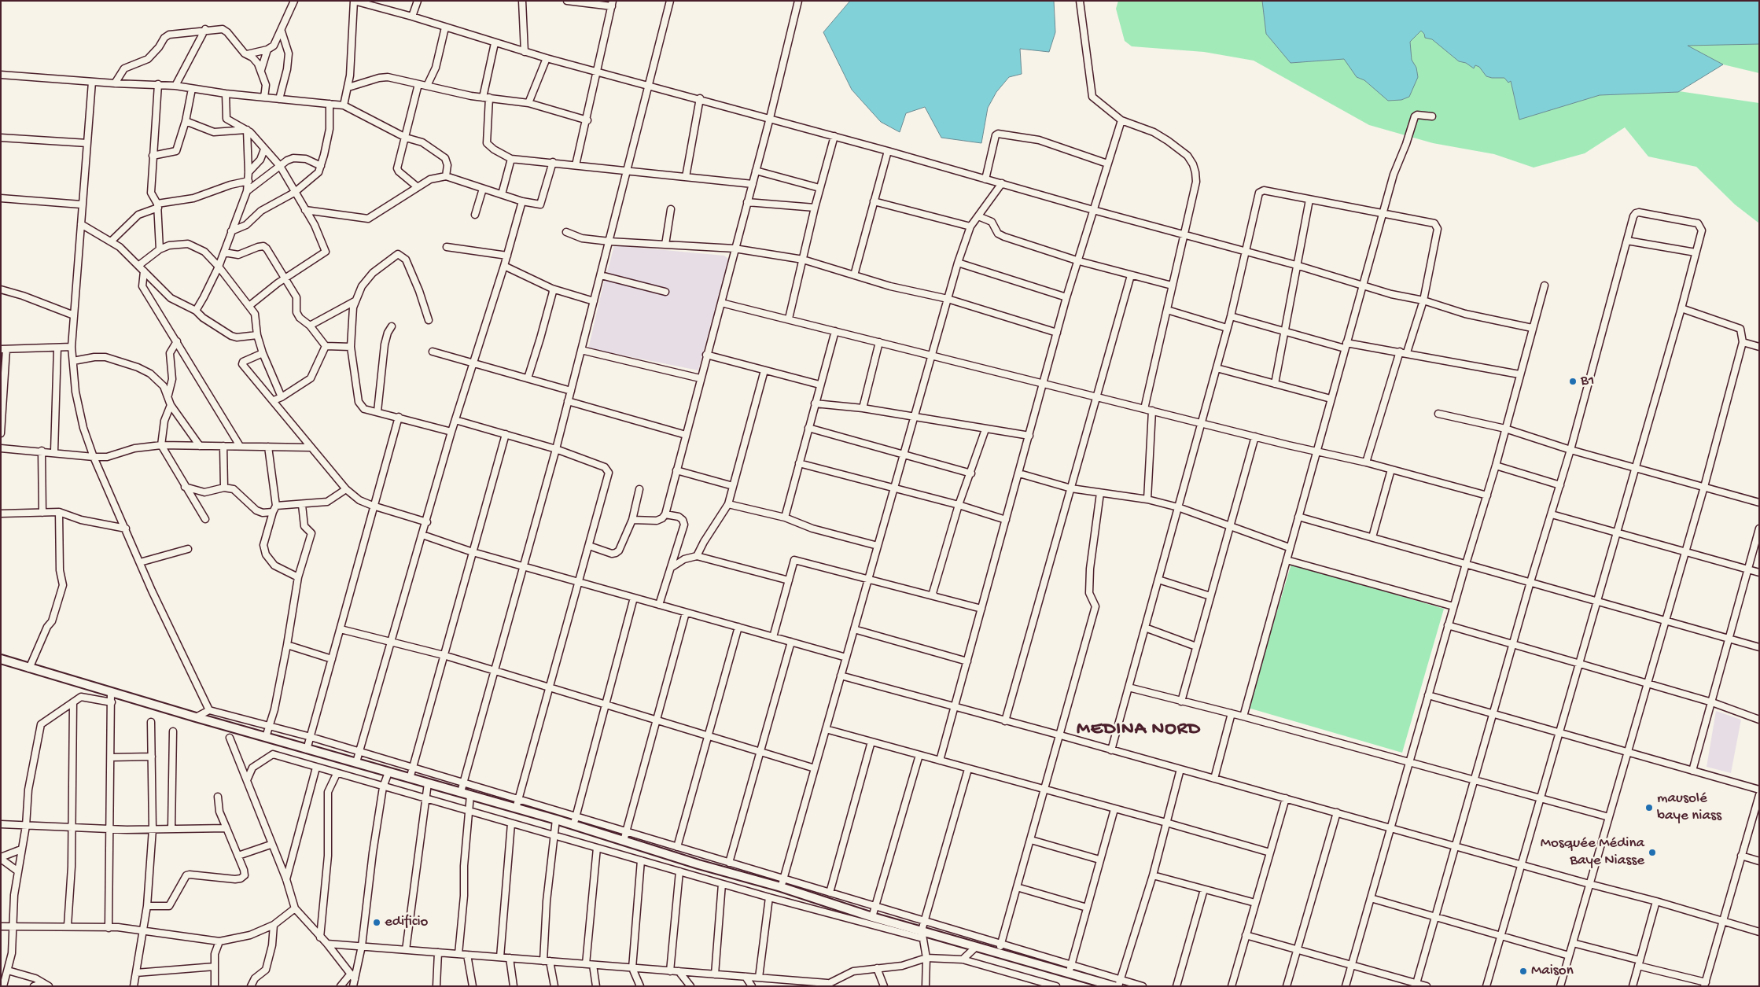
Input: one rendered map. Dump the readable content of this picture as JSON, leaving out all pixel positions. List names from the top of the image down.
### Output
{
  "districts": ["MEDINA NORD"],
  "places": [
    "B1",
    "mausolé baye niass",
    "Mosquée Médina Baye Niasse",
    "edificio",
    "Maison"
  ]
}
